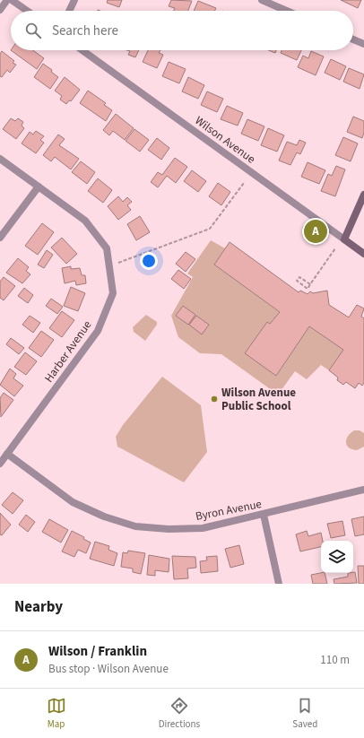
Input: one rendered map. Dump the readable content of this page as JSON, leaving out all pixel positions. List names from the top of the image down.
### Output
{
  "streets": {
    "street": ["Wilson Avenue", "Harber Avenue", "Byron Avenue"]
  },
  "crossings": [
    ["Harber Avenue", "Byron Avenue"]
  ],
  "places": ["Wilson Avenue Public School"],
  "page": {
    "search": "Search here",
    "pins": "A",
    "heading": "Nearby",
    "list": [
      {
        "mark": "A",
        "name": "Wilson / Franklin",
        "note": "Bus stop · Wilson Avenue",
        "value": "110 m"
      }
    ],
    "nav": ["Map", "Directions", "Saved"]
  }
}
